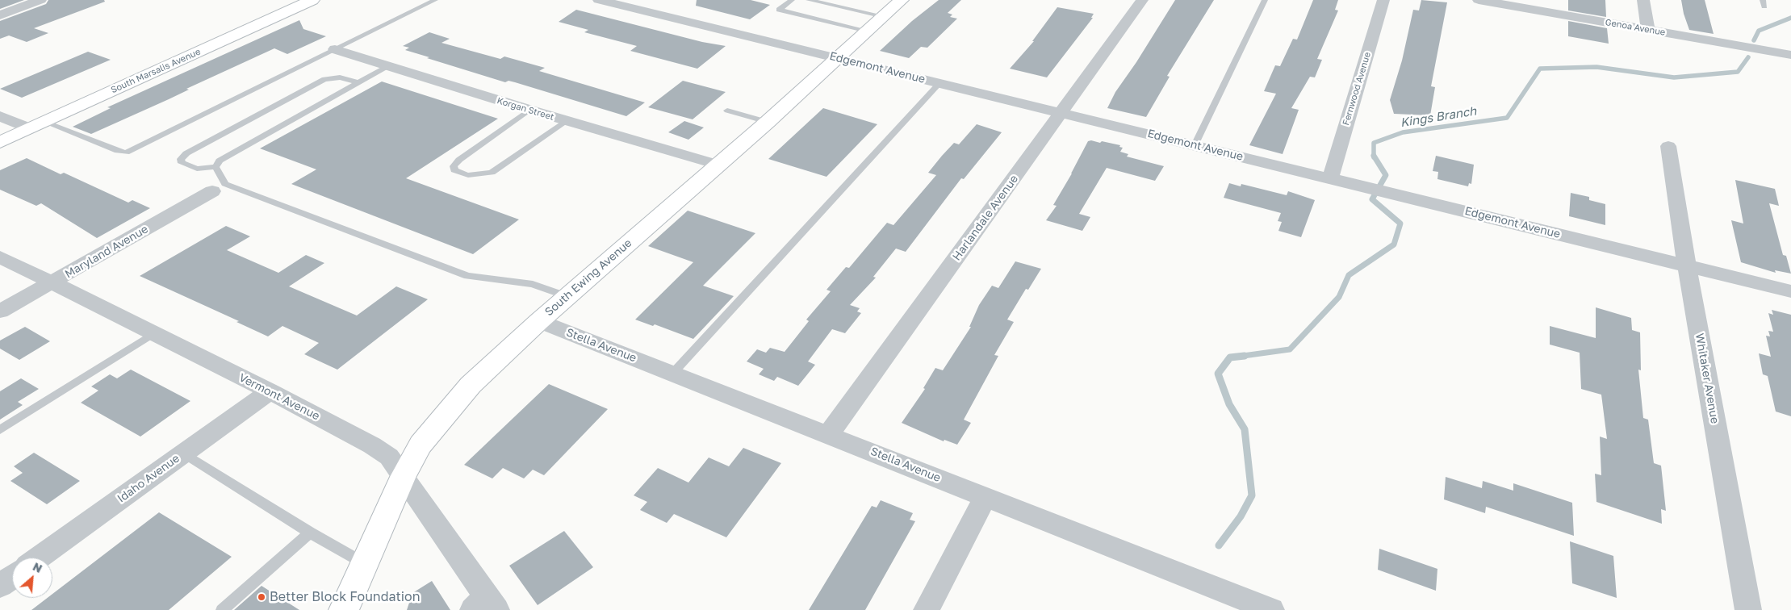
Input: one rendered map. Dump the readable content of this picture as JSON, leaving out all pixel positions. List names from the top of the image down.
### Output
{
  "streets": {
    "street": [
      "Genoa Avenue",
      "Edgemont Avenue",
      "South Marsalis Avenue",
      "Fernwood Avenue",
      "Korgan Street",
      "Harlandale Avenue",
      "Maryland Avenue",
      "South Ewing Avenue",
      "Stella Avenue",
      "Whitaker Avenue",
      "Vermont Avenue",
      "Idaho Avenue"
    ]
  },
  "crossings": [
    ["Edgemont Avenue", "Fernwood Avenue"],
    ["Edgemont Avenue", "Harlandale Avenue"],
    ["Edgemont Avenue", "South Ewing Avenue"],
    ["Edgemont Avenue", "Whitaker Avenue"],
    ["Korgan Street", "South Ewing Avenue"],
    ["Harlandale Avenue", "Stella Avenue"],
    ["Maryland Avenue", "Vermont Avenue"],
    ["South Ewing Avenue", "Stella Avenue"],
    ["South Ewing Avenue", "Vermont Avenue"],
    ["Vermont Avenue", "Idaho Avenue"]
  ],
  "water": ["Kings Branch"],
  "places": ["Better Block Foundation"],
  "north": "top right"
}
